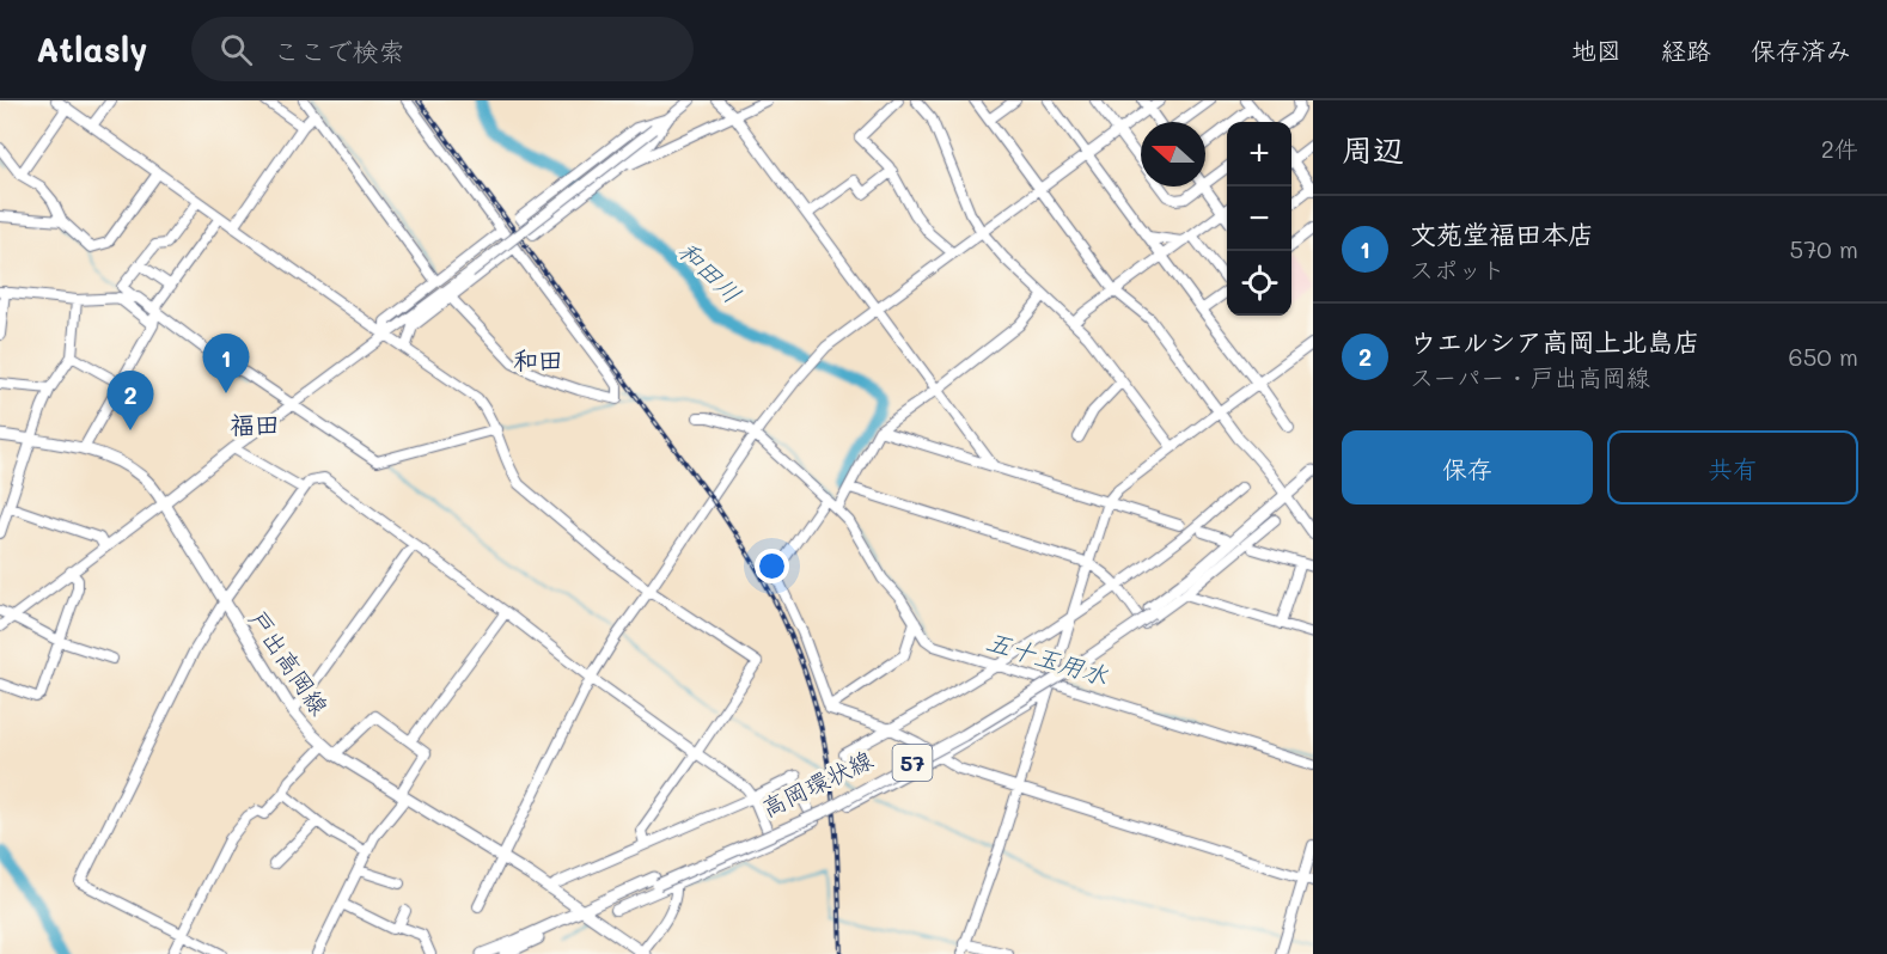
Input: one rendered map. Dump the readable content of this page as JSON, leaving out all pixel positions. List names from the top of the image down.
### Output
{
  "streets": {
    "main road": ["戸出高岡線", "57", "高岡環状線"]
  },
  "crossings": [
    ["戸出高岡線", "高岡環状線"]
  ],
  "districts": ["和田", "福田"],
  "water": ["和田川", "五十玉用水"],
  "north": "left",
  "page": {
    "header": "Atlasly",
    "search": "ここで検索",
    "nav": ["地図", "経路", "保存済み"],
    "heading": ["周辺", "2件"],
    "map_buttons": ["+", "−"],
    "list": [
      {
        "mark": "1",
        "name": "文苑堂福田本店",
        "note": "スポット",
        "value": "570 m"
      },
      {
        "mark": "2",
        "name": "ウエルシア高岡上北島店",
        "note": "スーパー · 戸出高岡線",
        "value": "650 m"
      }
    ],
    "pins": ["1", "2"],
    "buttons": ["保存", "共有"]
  }
}
